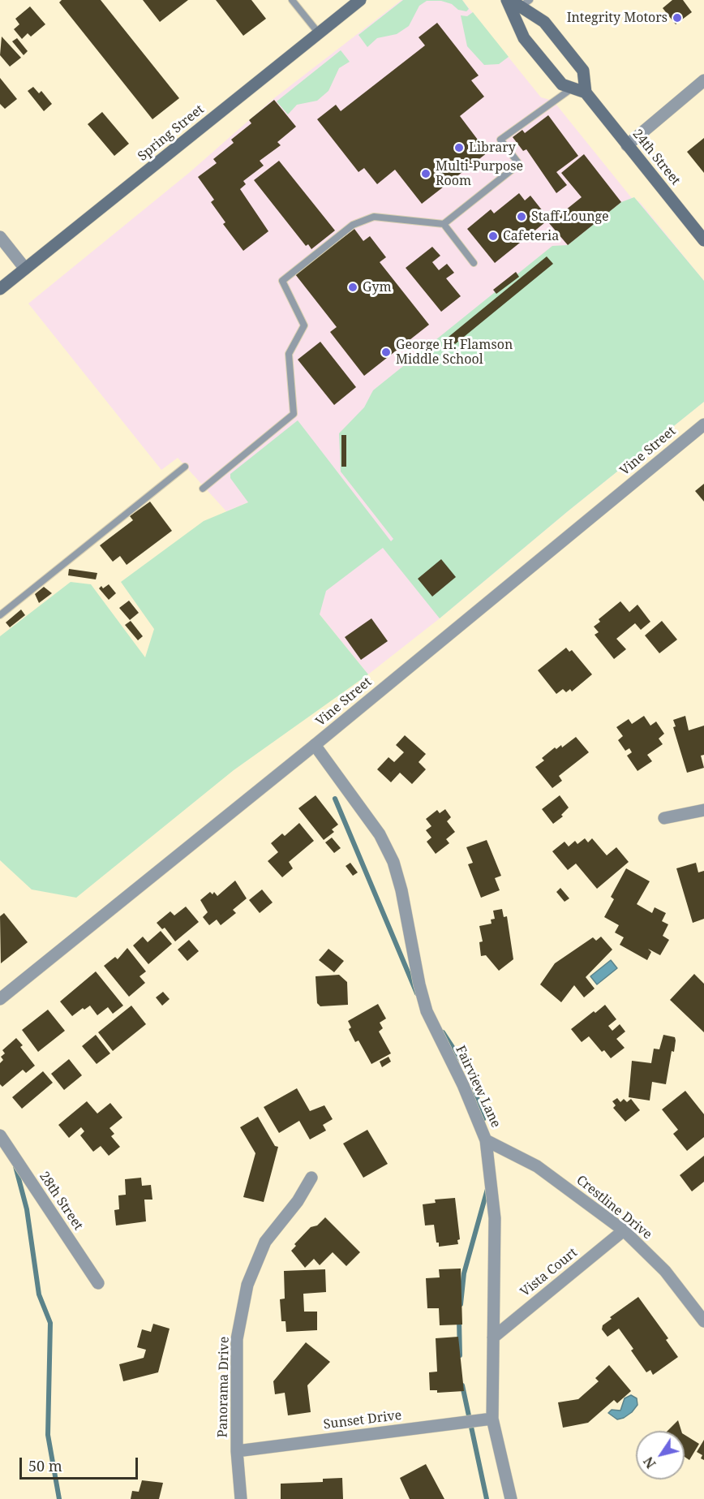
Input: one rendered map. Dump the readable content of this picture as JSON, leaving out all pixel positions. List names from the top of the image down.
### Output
{
  "streets": {
    "main road": ["Spring Street", "24th Street"],
    "street": [
      "Vine Street",
      "Fairview Lane",
      "28th Street",
      "Crestline Drive",
      "Vista Court",
      "Panorama Drive",
      "Sunset Drive"
    ]
  },
  "crossings": [
    ["Vine Street", "Fairview Lane"],
    ["Fairview Lane", "Crestline Drive"],
    ["Fairview Lane", "Vista Court"],
    ["Fairview Lane", "Sunset Drive"],
    ["Crestline Drive", "Vista Court"],
    ["Panorama Drive", "Sunset Drive"]
  ],
  "places": [
    "Integrity Motors",
    "Library",
    "Multi-Purpose Room",
    "Staff Lounge",
    "Cafeteria",
    "Gym",
    "George H. Flamson Middle School"
  ],
  "scale_bar": "50 m",
  "north": "bottom left"
}
